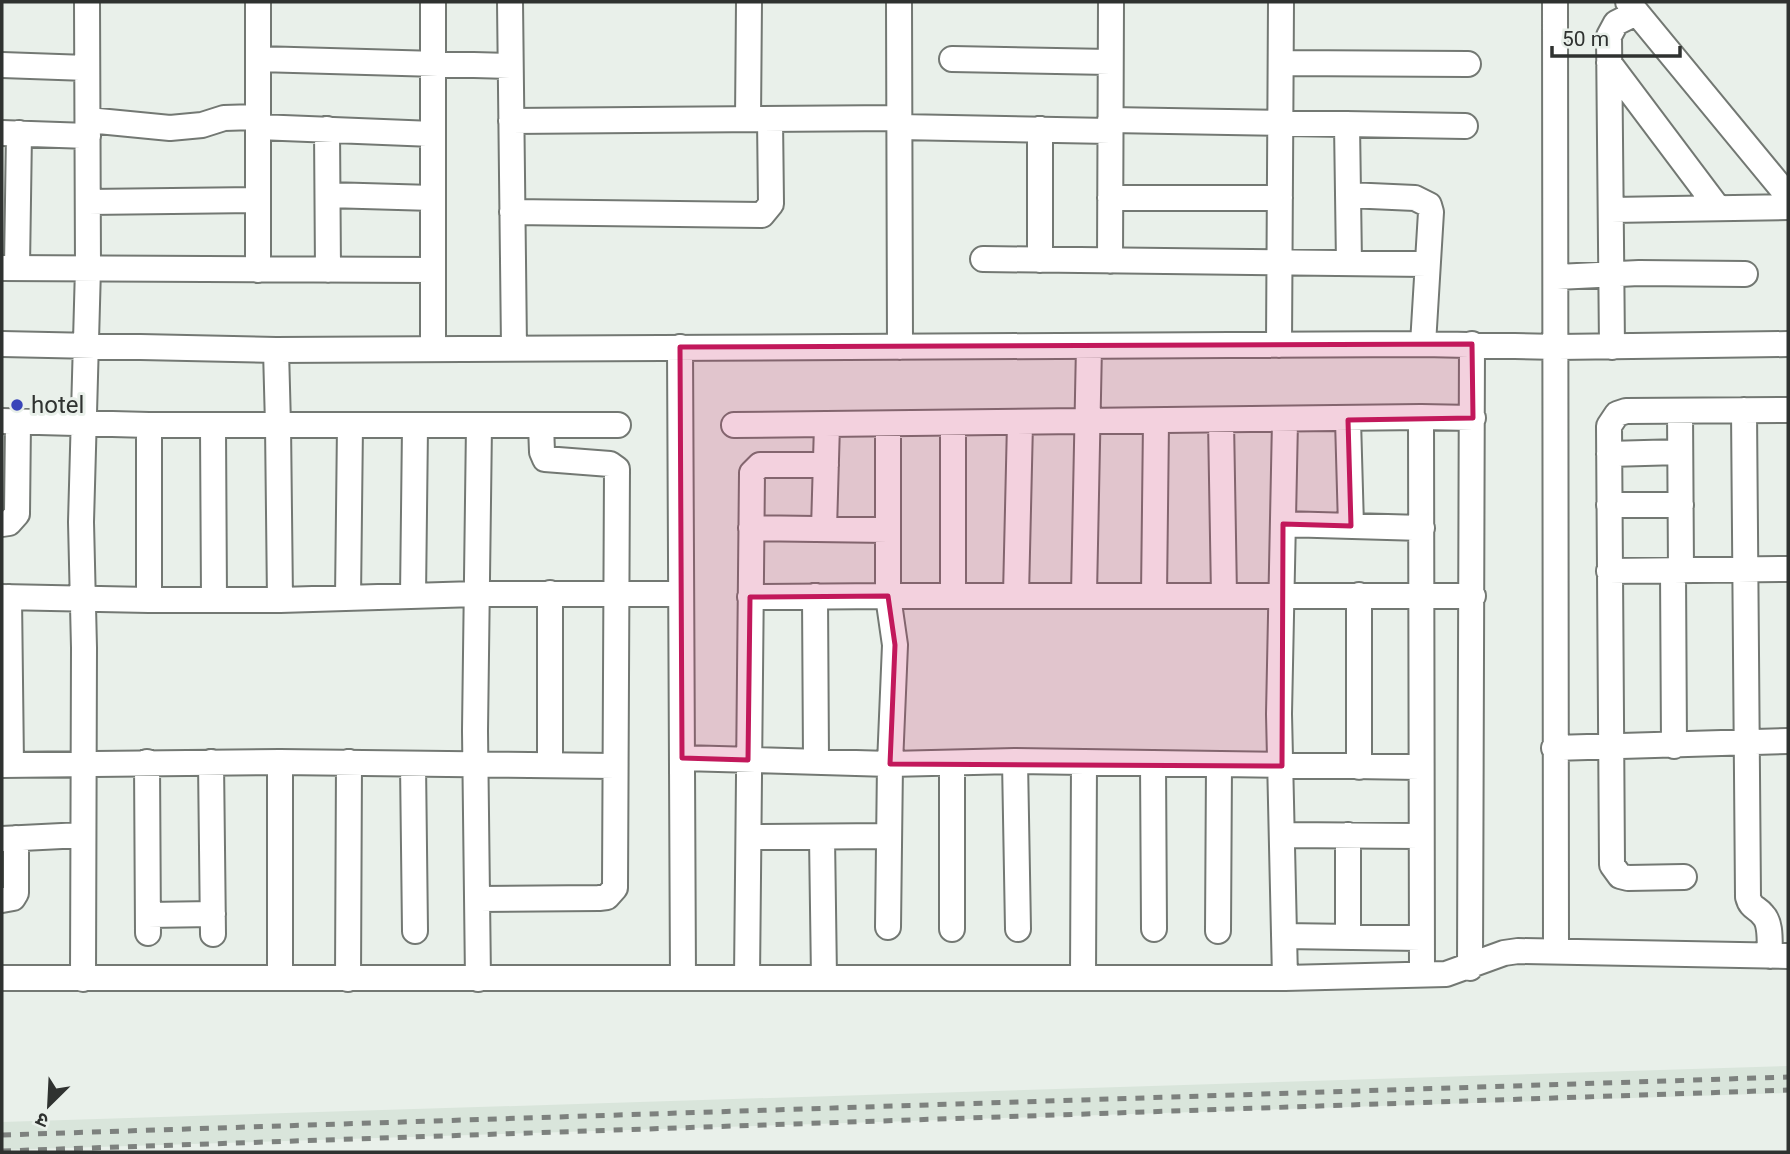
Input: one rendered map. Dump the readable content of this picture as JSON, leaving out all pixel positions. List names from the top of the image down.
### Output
{
  "places": ["hotel"],
  "scale_bar": "50 m",
  "north": "bottom left"
}
